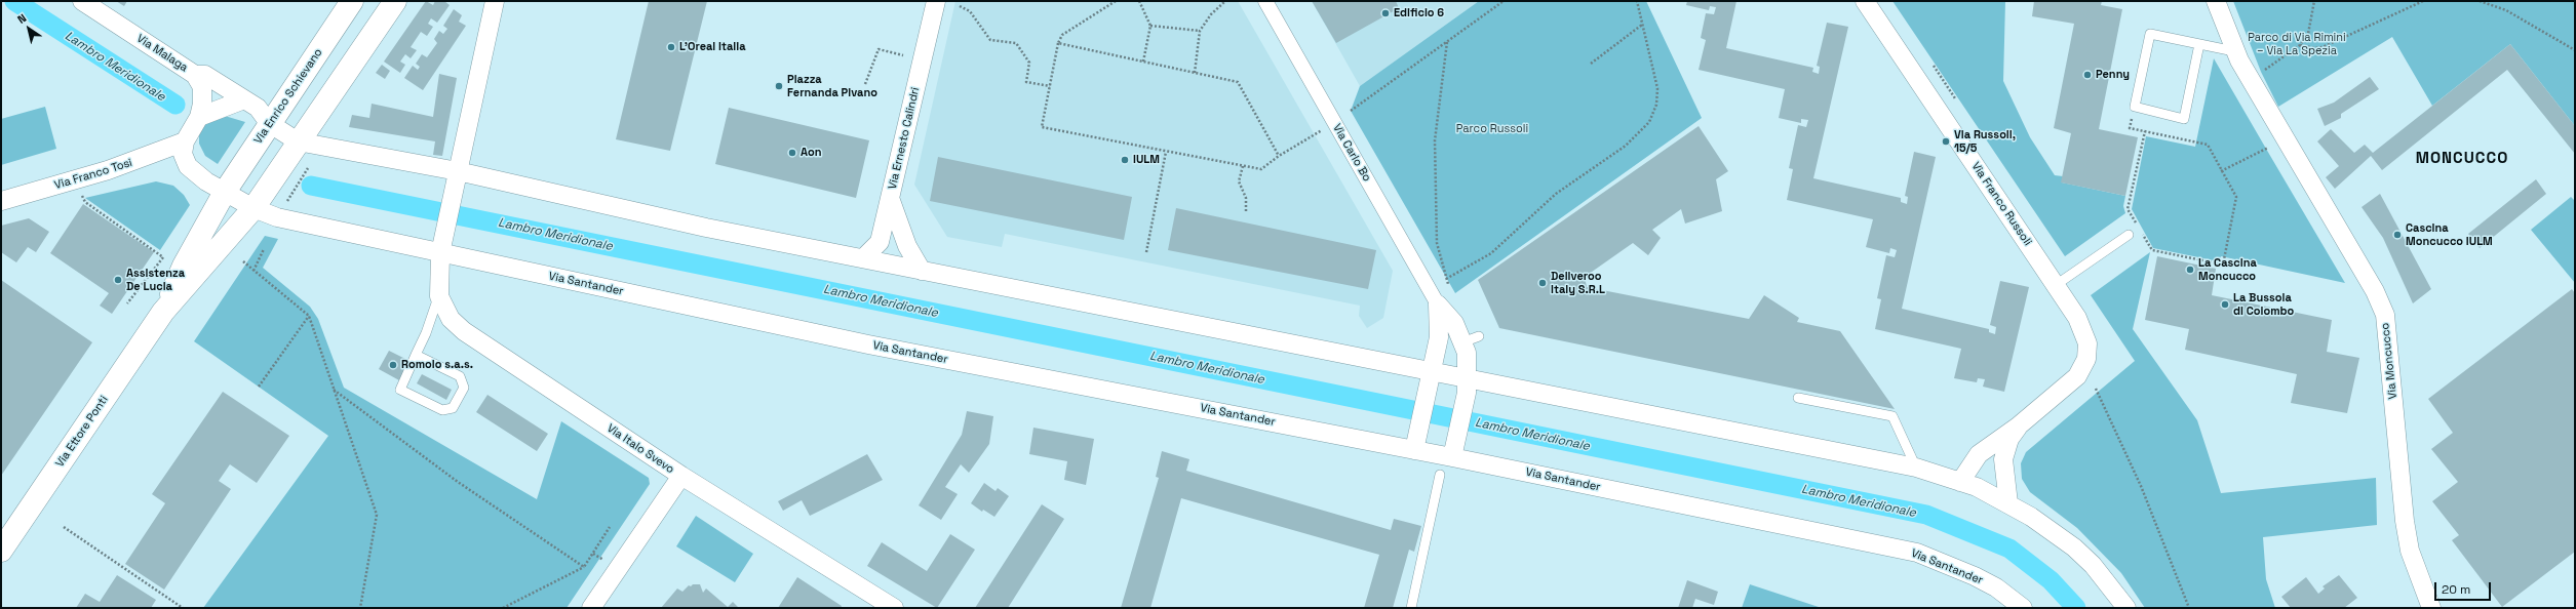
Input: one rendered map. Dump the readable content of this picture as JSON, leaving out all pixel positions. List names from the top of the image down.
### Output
{
  "streets": {
    "street": [
      "Via Malaga",
      "Via Enrico Schievano",
      "Via Ernesto Calindri",
      "Via Carlo Bo",
      "Via Franco Tosi",
      "Via Franco Russoli",
      "Via Santander",
      "Via Moncucco",
      "Via Ettore Ponti",
      "Via Italo Svevo"
    ]
  },
  "crossings": [
    ["Via Malaga", "Via Enrico Schievano"],
    ["Via Malaga", "Via Ettore Ponti"],
    ["Via Enrico Schievano", "Via Santander"],
    ["Via Enrico Schievano", "Via Ettore Ponti"],
    ["Via Carlo Bo", "Via Santander"],
    ["Via Franco Tosi", "Via Santander"],
    ["Via Santander", "Via Ettore Ponti"],
    ["Via Santander", "Via Italo Svevo"]
  ],
  "districts": ["MONCUCCO"],
  "water": ["Lambro Meridionale"],
  "parks": ["Parco di Via Rimini – Via La Spezia", "Parco Russoli"],
  "places": [
    "Edificio 6",
    "L'Oreal Italia",
    "Penny",
    "Piazza Fernanda Pivano",
    "Via Russoli, 15/5",
    "Aon",
    "IULM",
    "Cascina Moncucco IULM",
    "La Cascina Moncucco",
    "Assistenza De Lucia",
    "Deliveroo Italy S.R.L",
    "La Bussola di Colombo",
    "Romolo s.a.s."
  ],
  "scale_bar": "20 m",
  "north": "top left"
}
